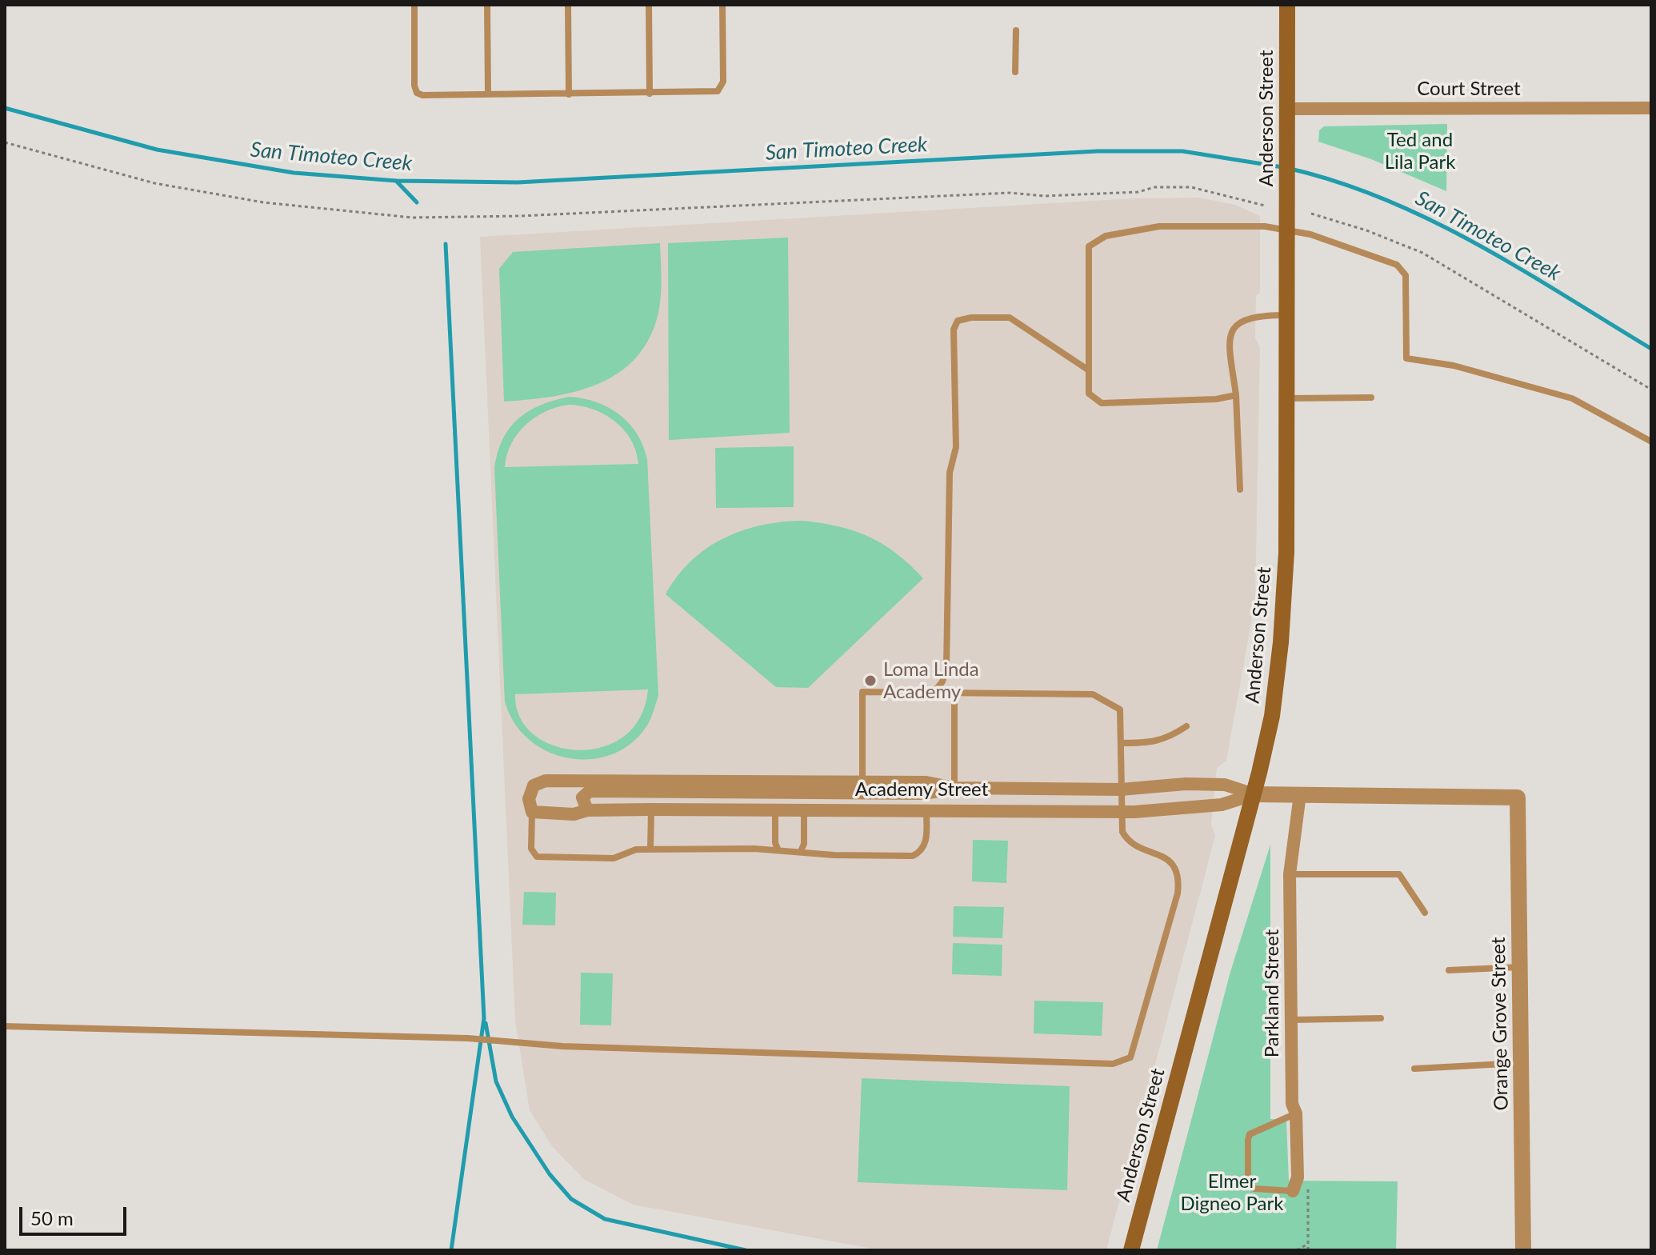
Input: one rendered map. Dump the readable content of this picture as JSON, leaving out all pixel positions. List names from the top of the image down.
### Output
{
  "streets": {
    "main road": ["Anderson Street"],
    "street": [
      "Court Street",
      "Academy Street",
      "Parkland Street",
      "Orange Grove Street"
    ]
  },
  "crossings": [
    ["Court Street", "Anderson Street"],
    ["Anderson Street", "Academy Street"],
    ["Academy Street", "Parkland Street"],
    ["Academy Street", "Orange Grove Street"]
  ],
  "water": ["San Timoteo Creek"],
  "parks": ["Ted and Lila Park", "Elmer Digneo Park"],
  "places": ["Loma Linda Academy"],
  "scale_bar": "50 m"
}
